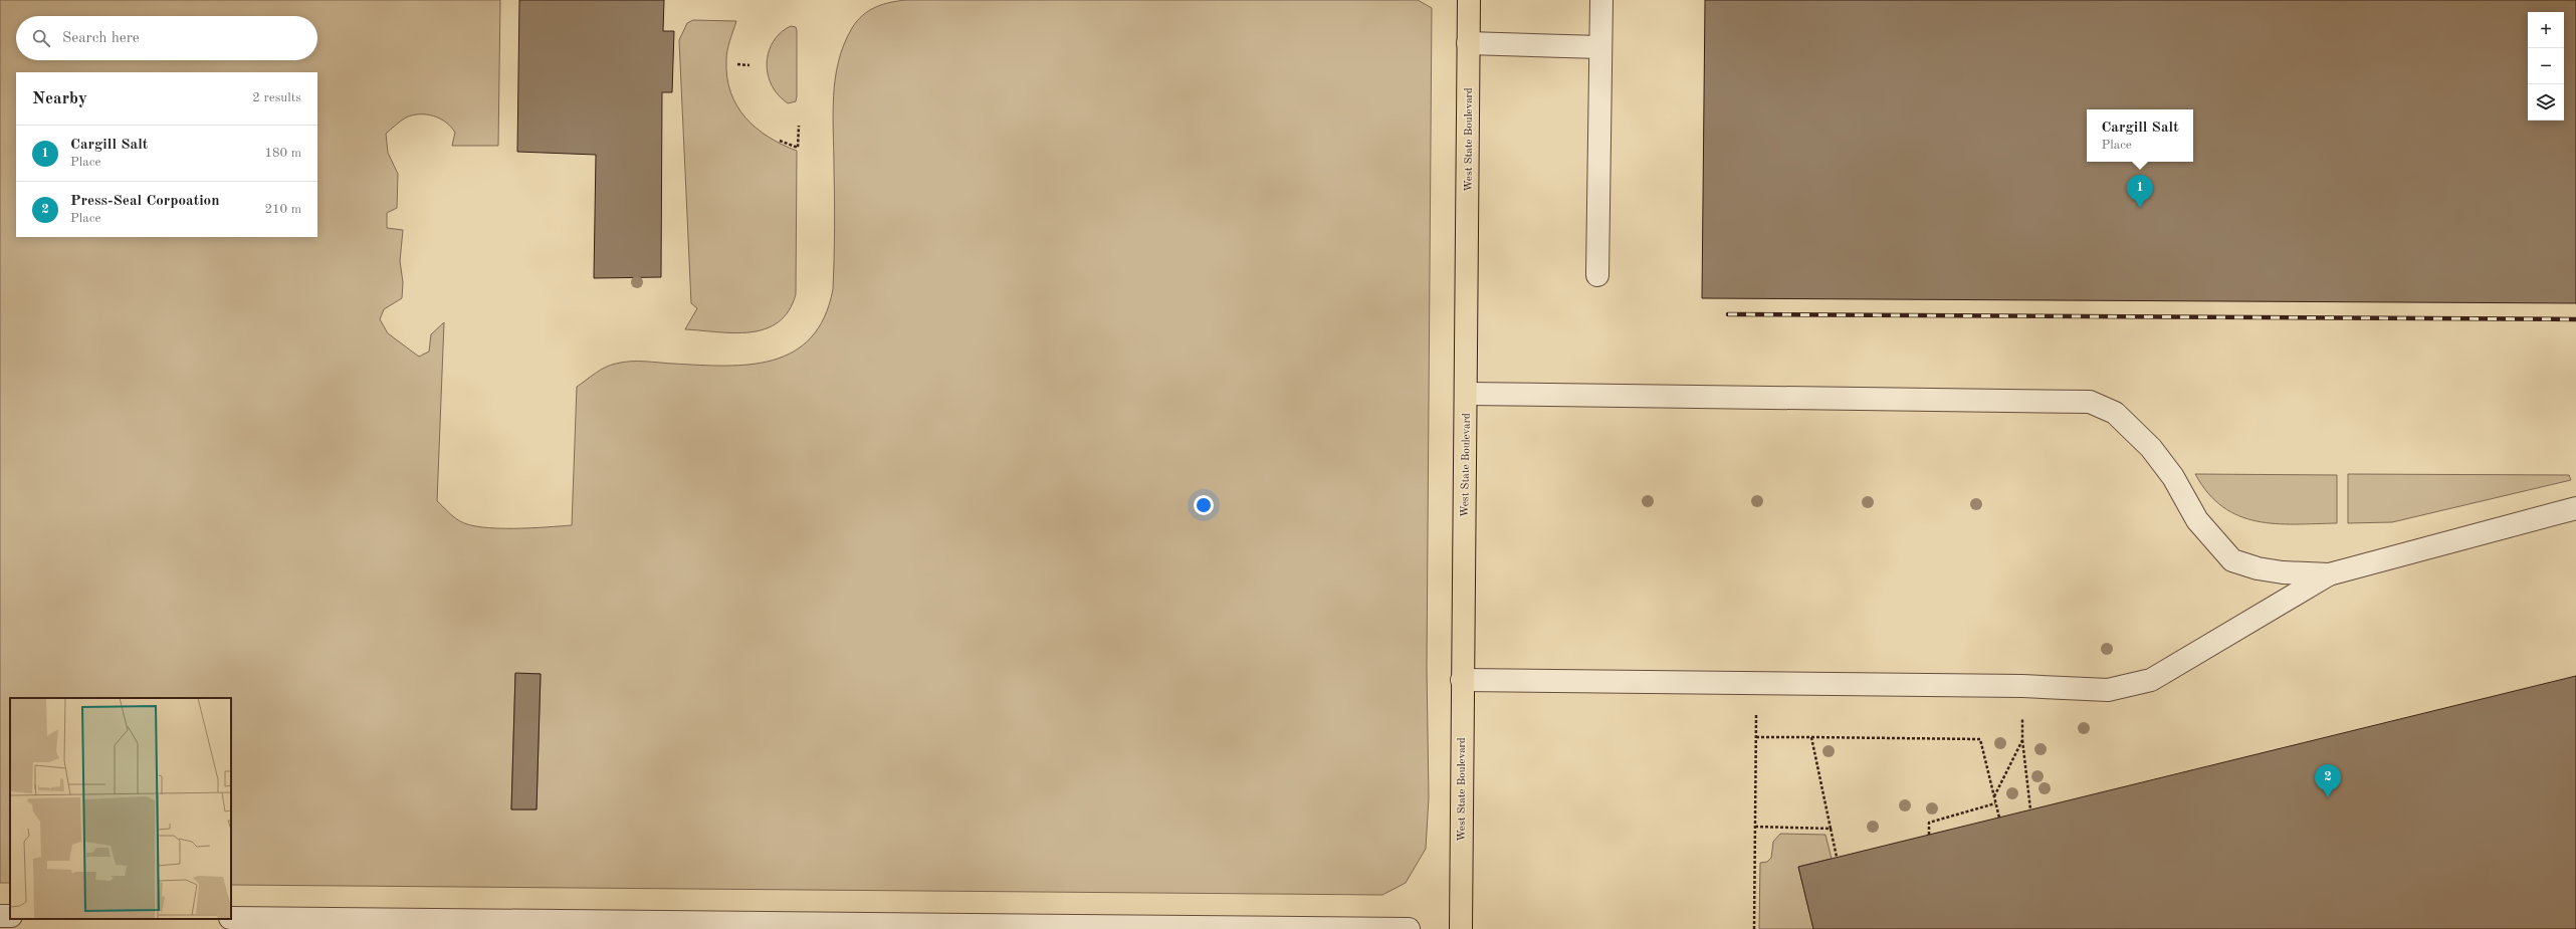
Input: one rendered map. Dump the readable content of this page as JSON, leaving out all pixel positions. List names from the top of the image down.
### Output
{
  "streets": {
    "main road": ["West State Boulevard"]
  },
  "page": {
    "map_buttons": ["+", "−"],
    "search": "Search here",
    "heading": ["Nearby", "2 results"],
    "popup": ["Cargill Salt", "Place"],
    "list": [
      {
        "mark": "1",
        "name": "Cargill Salt",
        "note": "Place",
        "value": "180 m"
      },
      {
        "mark": "2",
        "name": "Press-Seal Corpoation",
        "note": "Place",
        "value": "210 m"
      }
    ],
    "pins": ["1", "2"]
  }
}
